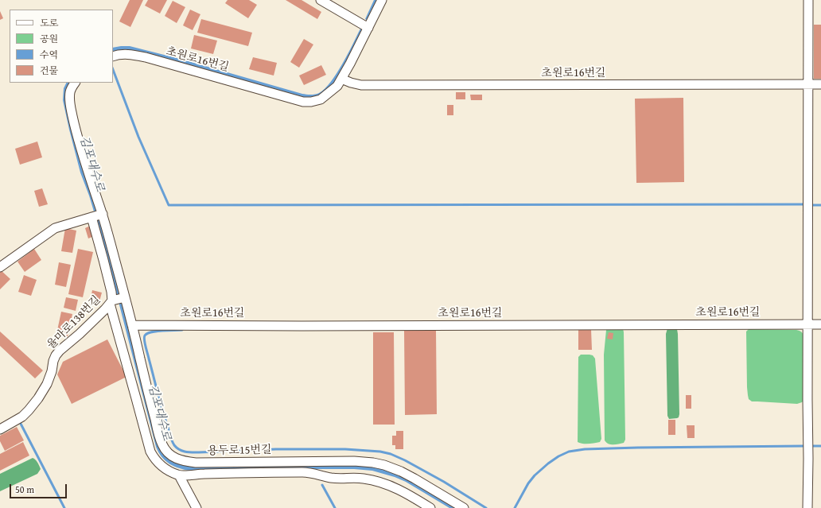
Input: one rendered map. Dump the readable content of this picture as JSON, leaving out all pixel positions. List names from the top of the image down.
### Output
{
  "streets": {
    "lane": ["초원로16번길", "율마로138번길", "용두로15번길"]
  },
  "crossings": [
    ["초원로16번길", "용두로15번길"],
    ["율마로138번길", "용두로15번길"]
  ],
  "water": ["김포대수로"],
  "legend": [
    "도로",
    "공원",
    "수역",
    "건물"
  ],
  "scale_bar": "50 m"
}
